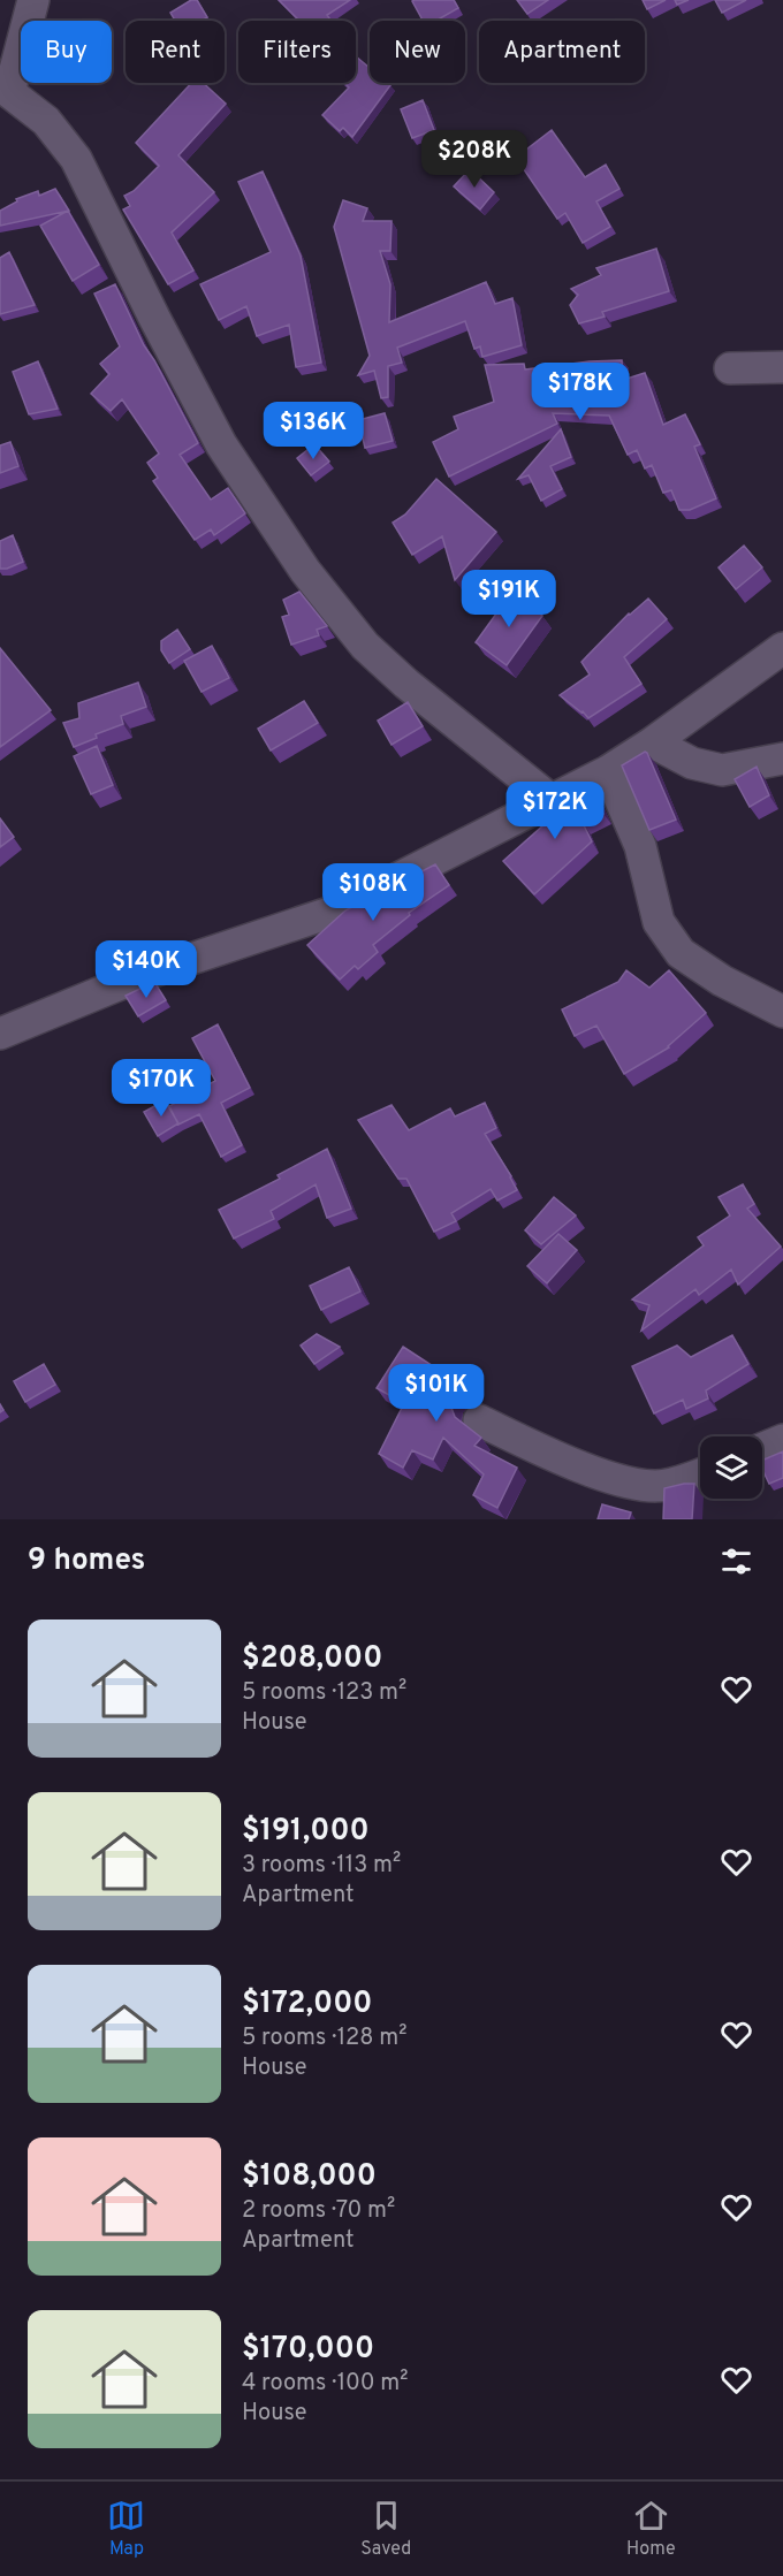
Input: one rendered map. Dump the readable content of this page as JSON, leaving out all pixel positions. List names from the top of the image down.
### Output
{
  "page": {
    "chip": [
      "Buy",
      "Rent",
      "Filters",
      "New",
      "Apartment"
    ],
    "price": [
      "$208K",
      "$178K",
      "$136K",
      "$191K",
      "$172K",
      "$108K",
      "$140K",
      "$170K",
      "$101K"
    ],
    "heading": "9 homes",
    "list": [
      {
        "name": "$208,000",
        "note": "5 rooms · 123 m² · House"
      },
      {
        "name": "$191,000",
        "note": "3 rooms · 113 m² · Apartment"
      },
      {
        "name": "$172,000",
        "note": "5 rooms · 128 m² · House"
      },
      {
        "name": "$108,000",
        "note": "2 rooms · 70 m² · Apartment"
      },
      {
        "name": "$170,000",
        "note": "4 rooms · 100 m² · House"
      }
    ],
    "tabs": ["Map", "Saved", "Home"]
  }
}
